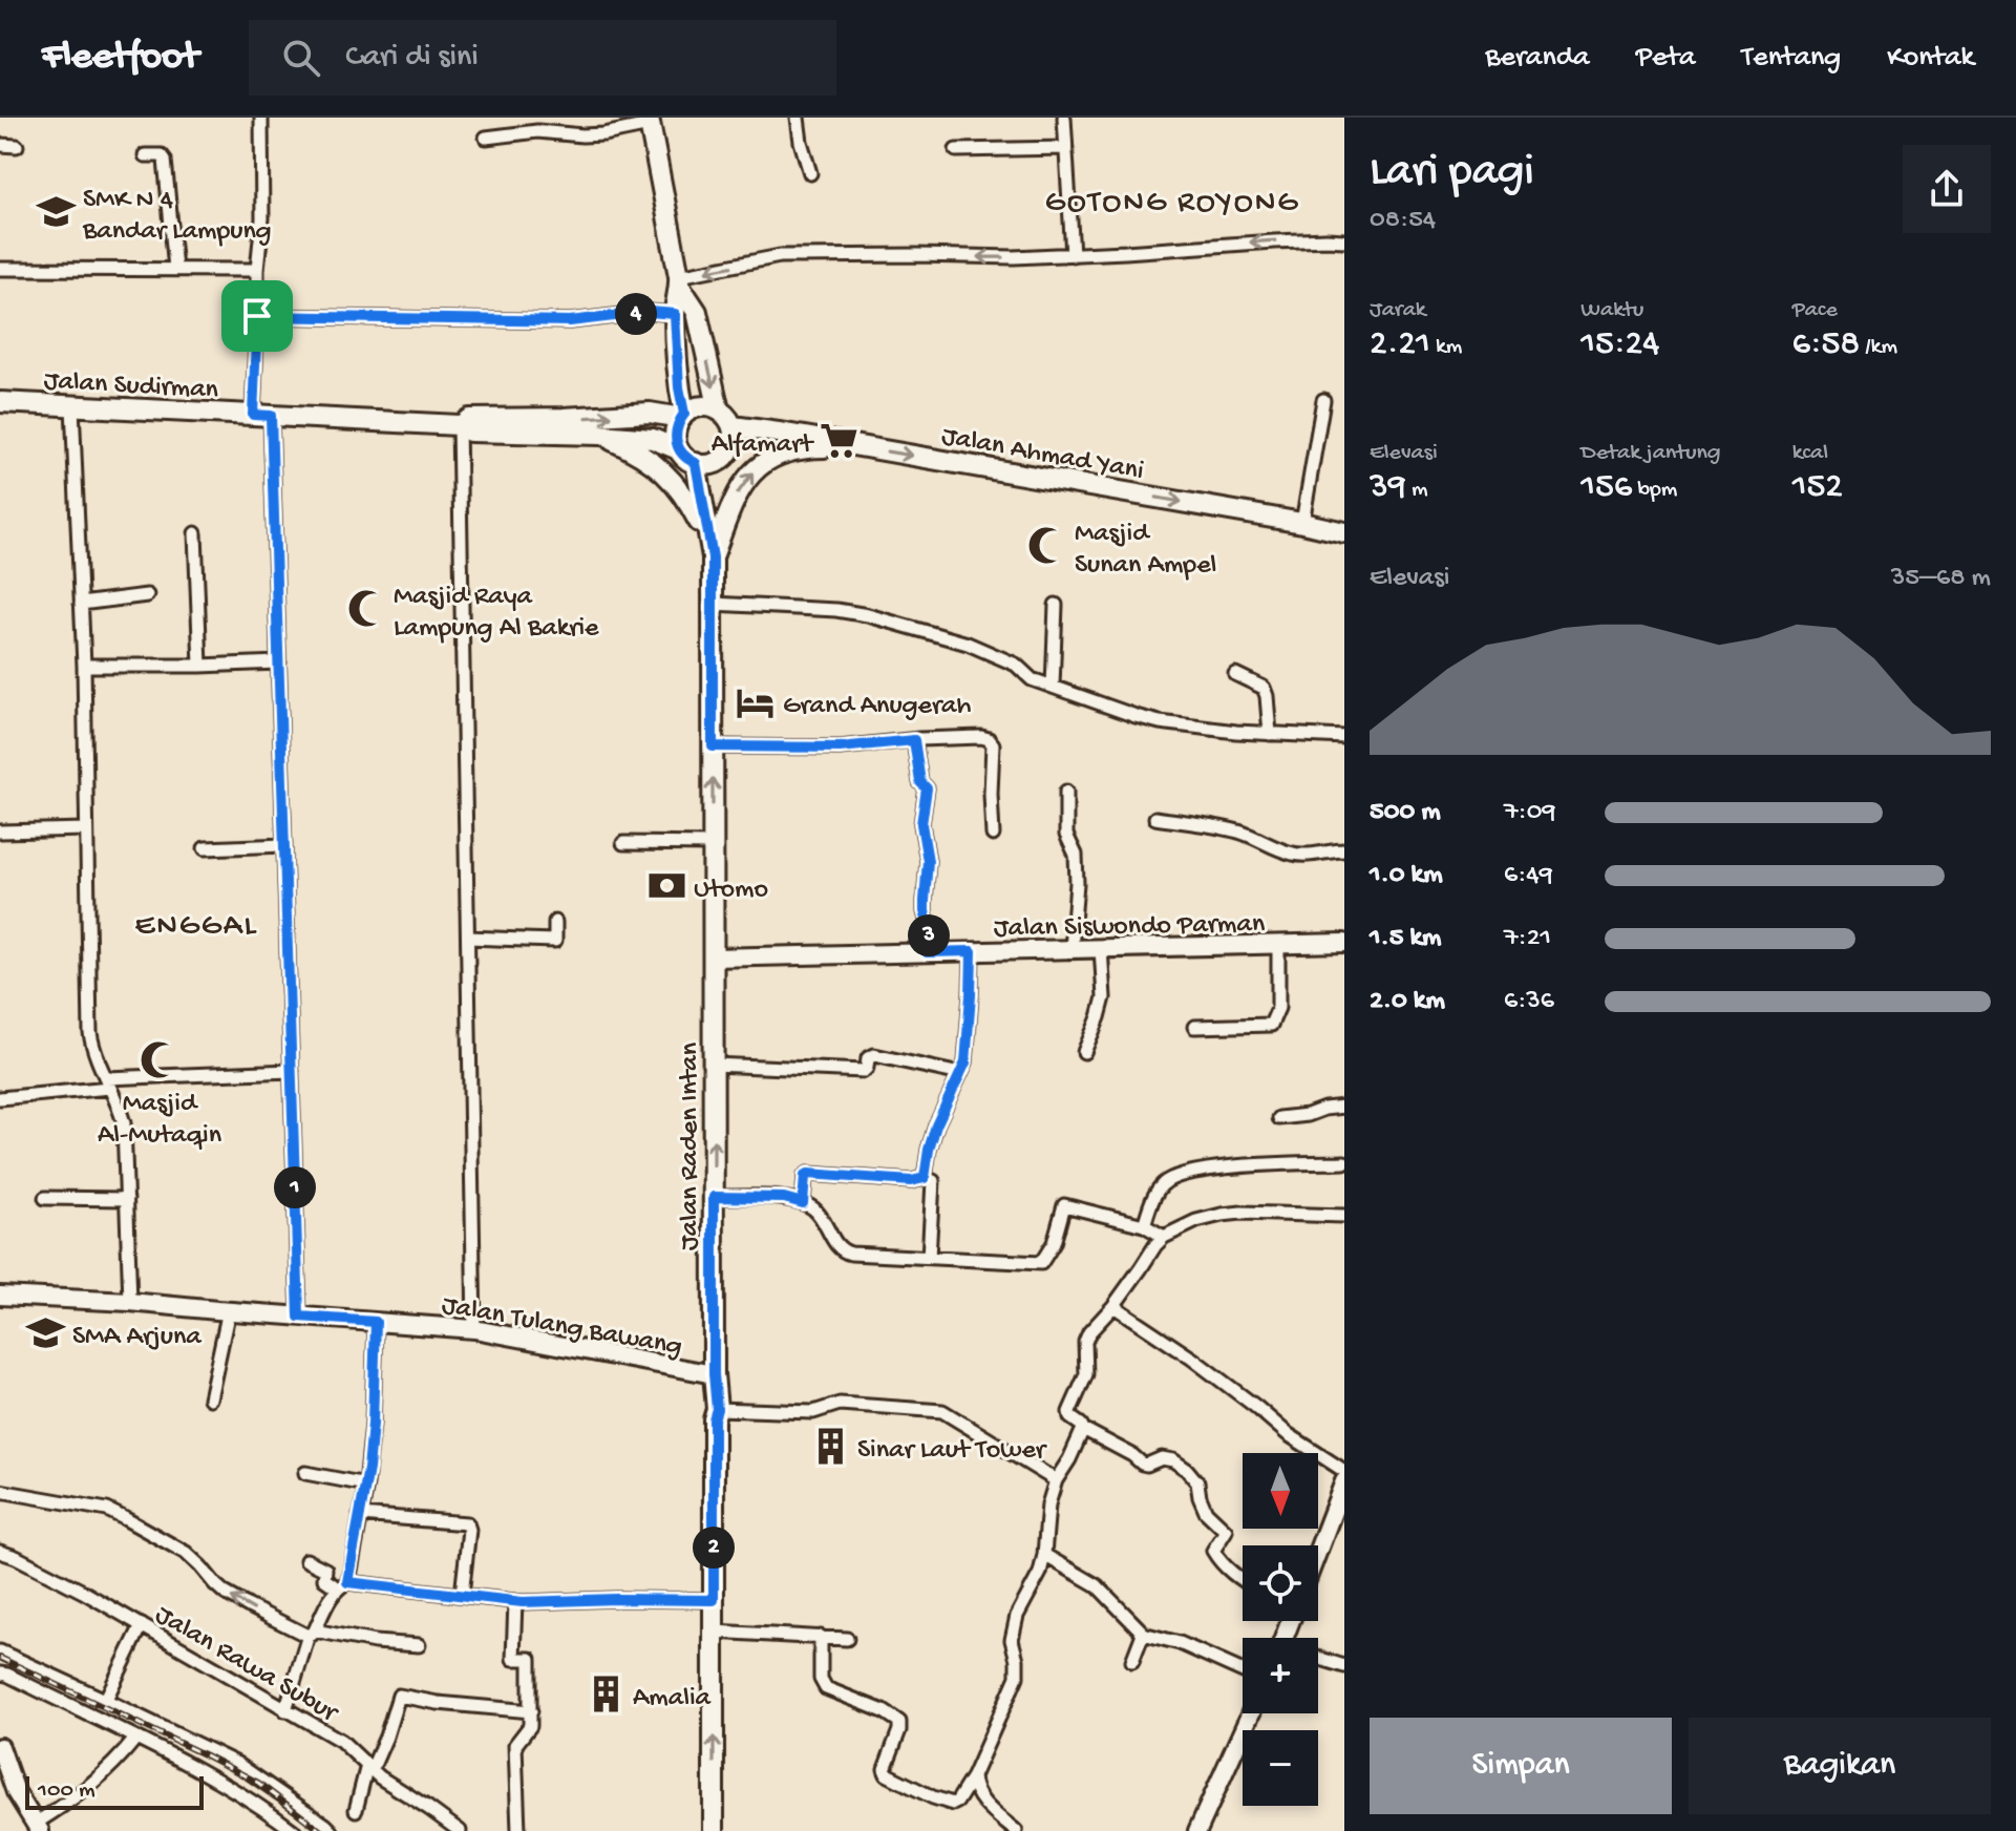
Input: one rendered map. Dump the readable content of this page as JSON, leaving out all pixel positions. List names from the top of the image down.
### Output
{
  "streets": {
    "main road": ["Jalan Sudirman", "Jalan Ahmad Yani", "Jalan Raden Intan"],
    "street": ["Jalan Siswondo Parman", "Jalan Tulang Bawang", "Jalan Rawa Subur"]
  },
  "crossings": [
    ["Jalan Sudirman", "Jalan Ahmad Yani"],
    ["Jalan Sudirman", "Jalan Raden Intan"],
    ["Jalan Ahmad Yani", "Jalan Raden Intan"],
    ["Jalan Siswondo Parman", "Jalan Raden Intan"],
    ["Jalan Raden Intan", "Jalan Tulang Bawang"]
  ],
  "one_way": ["Jalan Ahmad Yani"],
  "districts": ["GOTONG ROYONG", "ENGGAL"],
  "places": {
    "school or university": ["SMK N 4 Bandar Lampung", "SMA Arjuna"],
    "supermarket": ["Alfamart"],
    "mosque": ["Masjid Sunan Ampel", "Masjid Raya Lampung Al Bakrie", "Masjid Al-Mutaqin"],
    "hotel": ["Grand Anugerah"],
    "bank": ["Utomo"],
    "building": ["Sinar Laut Tower", "Amalia"]
  },
  "scale_bar": "100 m",
  "north": "bottom",
  "page": {
    "header": "Fleetfoot",
    "search": "Cari di sini",
    "nav": [
      "Beranda",
      "Peta",
      "Tentang",
      "Kontak"
    ],
    "heading": ["Lari pagi", "08:54"],
    "stats": [
      ["Jarak", "2.21 km"],
      ["Waktu", "15:24"],
      ["Pace", "6:58 /km"],
      ["Elevasi", "39 m"],
      ["Detak jantung", "156 bpm"],
      ["kcal", "152"]
    ],
    "pins": [
      "4",
      "3",
      "1",
      "2"
    ],
    "chart": ["Elevasi", "35–68 m"],
    "list": [
      {
        "name": "500 m",
        "note": "7:09"
      },
      {
        "name": "1.0 km",
        "note": "6:49"
      },
      {
        "name": "1.5 km",
        "note": "7:21"
      },
      {
        "name": "2.0 km",
        "note": "6:36"
      }
    ],
    "map_buttons": ["+", "−"],
    "buttons": ["Simpan", "Bagikan"],
    "scale": "100 m"
  }
}
